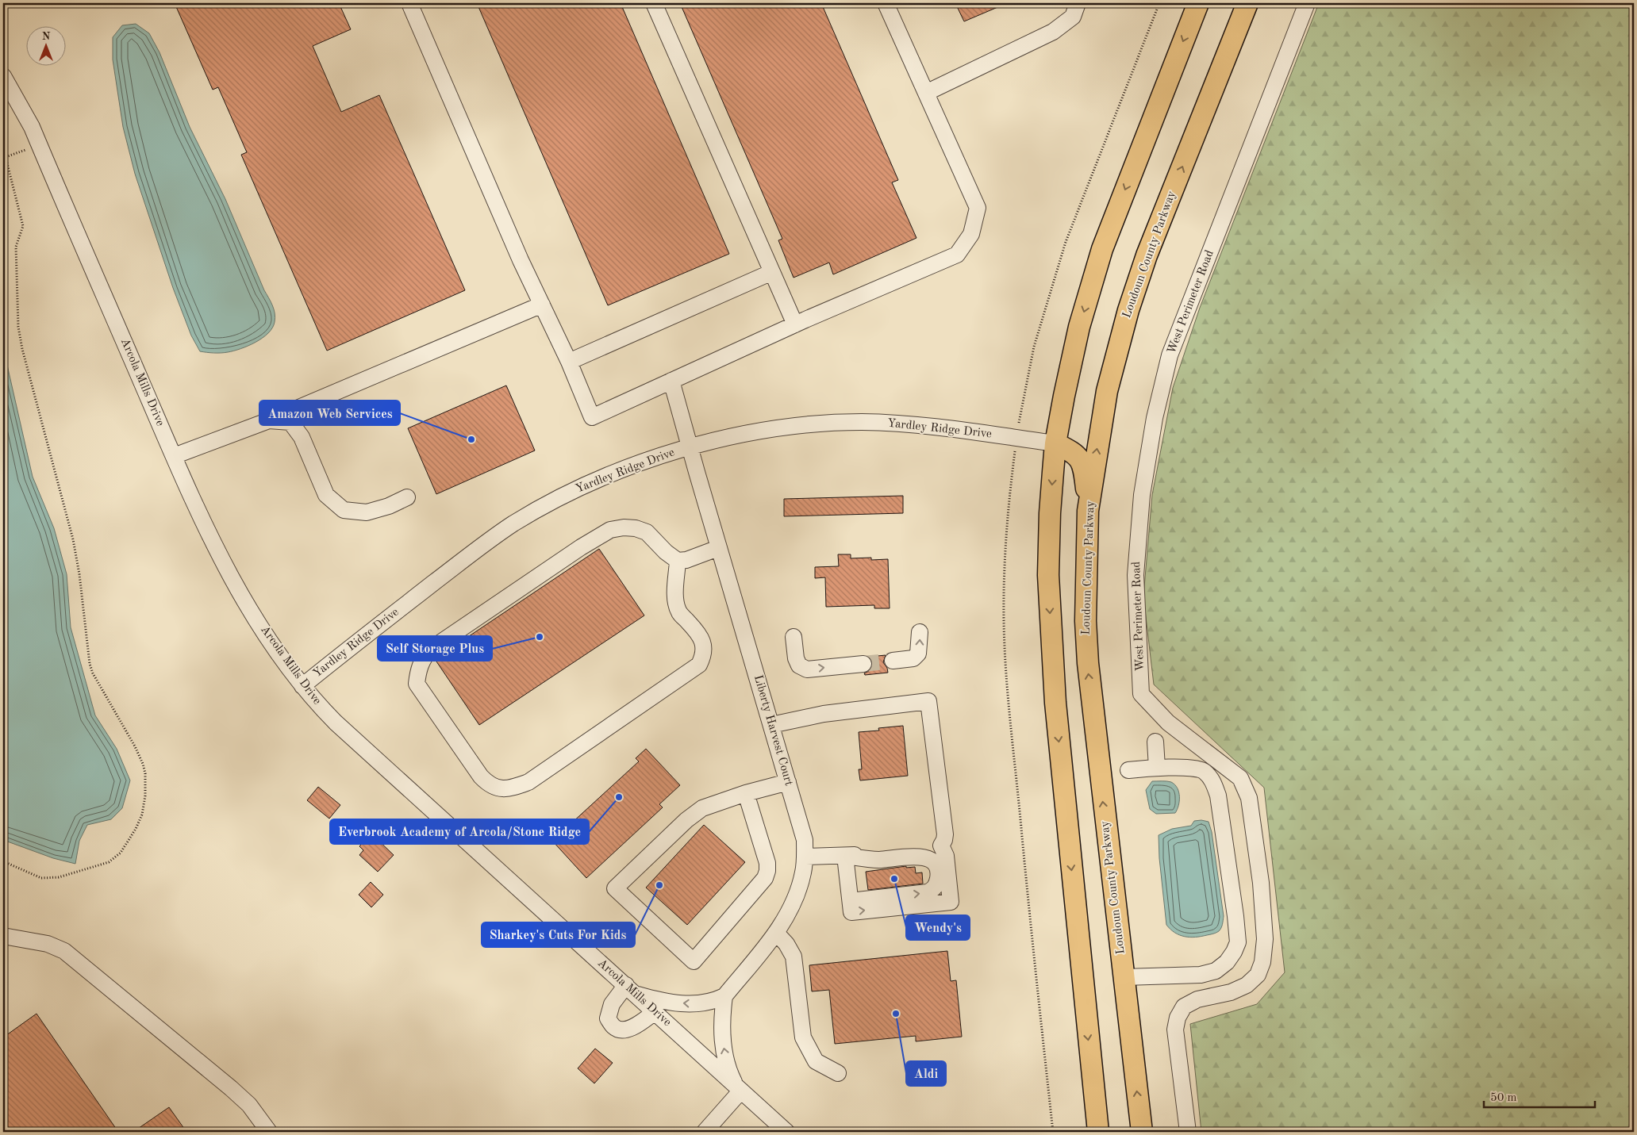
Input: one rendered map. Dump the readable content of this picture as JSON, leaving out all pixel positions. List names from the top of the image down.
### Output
{
  "streets": {
    "main road": ["Loudoun County Parkway"],
    "street": [
      "West Perimeter Road",
      "Arcola Mills Drive",
      "Yardley Ridge Drive",
      "Liberty Harvest Court"
    ]
  },
  "crossings": [
    ["Arcola Mills Drive", "Yardley Ridge Drive"],
    ["Yardley Ridge Drive", "Liberty Harvest Court"]
  ],
  "places": [
    "Amazon Web Services",
    "Self Storage Plus",
    "Everbrook Academy of Arcola/Stone Ridge",
    "Wendy's",
    "Sharkey's Cuts For Kids",
    "Aldi"
  ],
  "scale_bar": "50 m",
  "north": "top"
}
